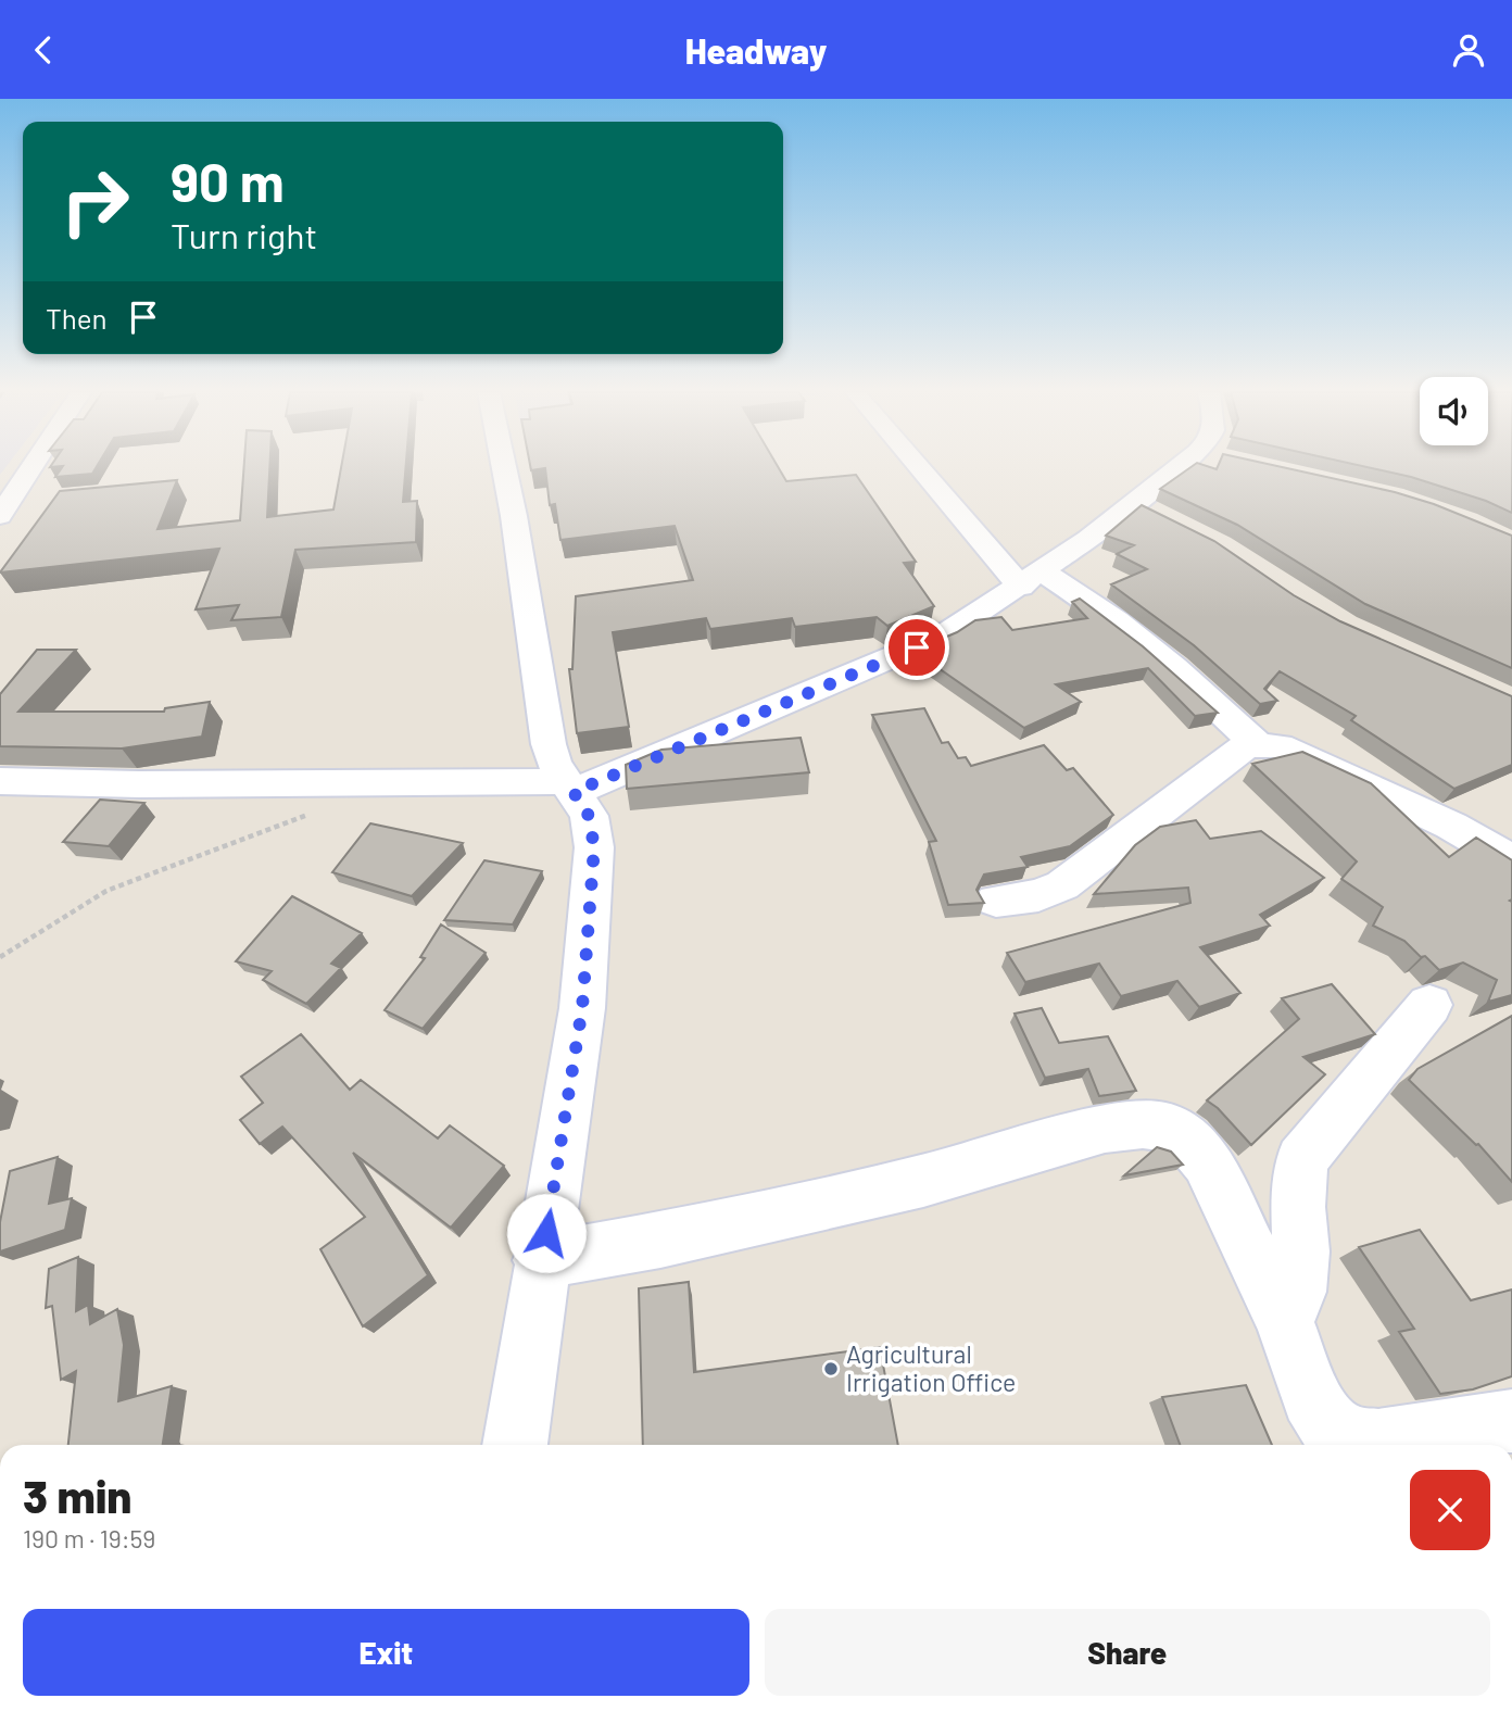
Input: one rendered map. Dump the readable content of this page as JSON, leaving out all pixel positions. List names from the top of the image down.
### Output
{
  "places": ["Agricultural Irrigation Office"],
  "page": {
    "header": "Headway",
    "turn": ["90 m", "Turn right"],
    "then": "Then",
    "heading": ["3 min", "190 m · 19:59"],
    "buttons": ["Exit", "Share"]
  }
}
